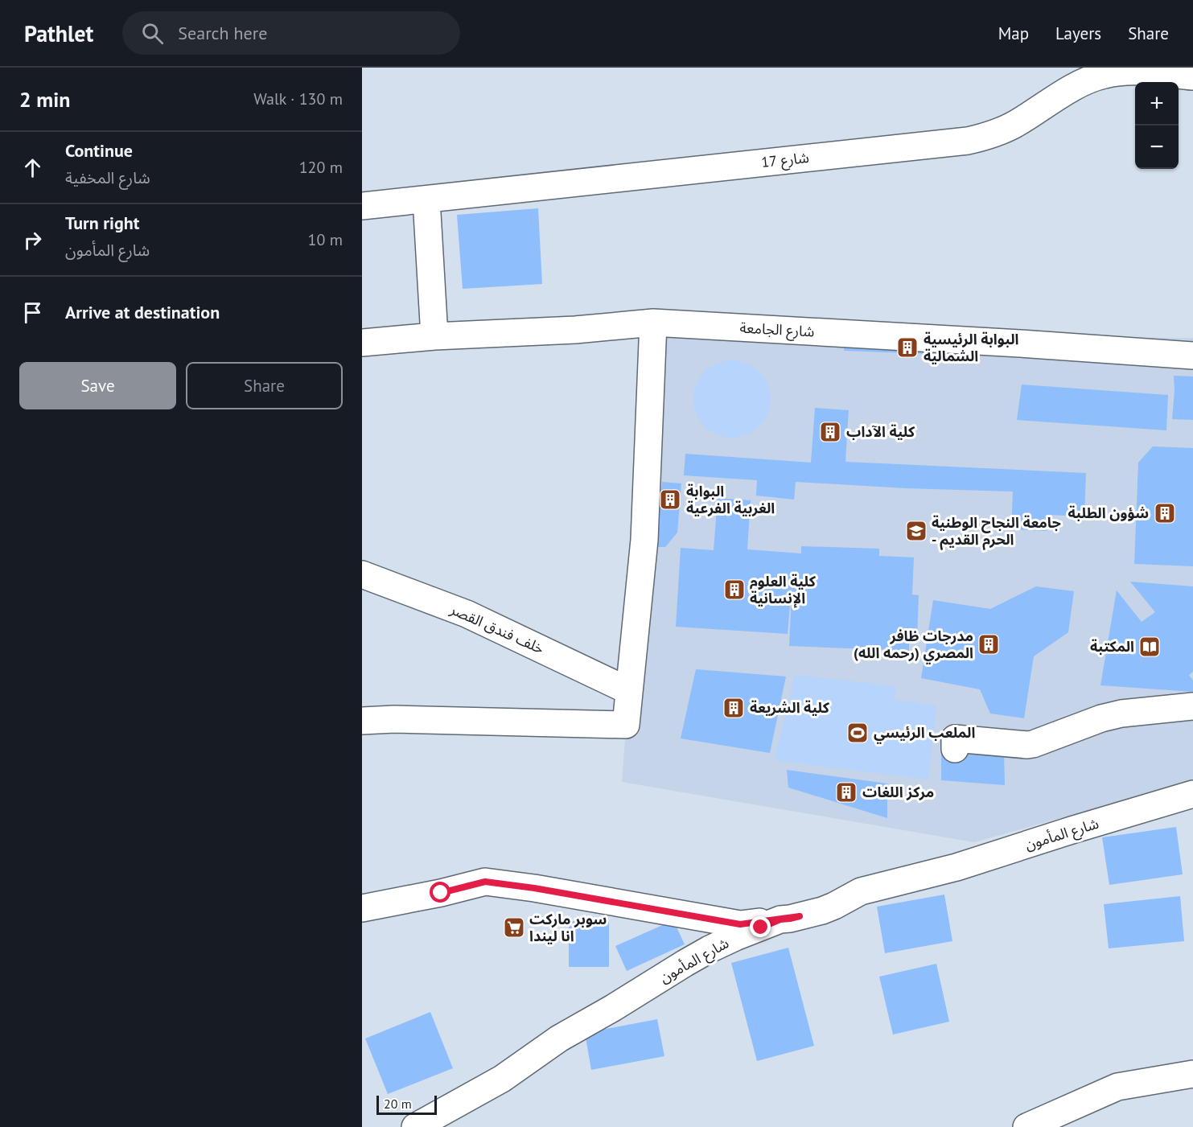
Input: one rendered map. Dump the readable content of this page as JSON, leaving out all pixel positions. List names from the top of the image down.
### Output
{
  "streets": {
    "street": [
      "شارع 17",
      "شارع الجامعة",
      "خلف فندق القصر",
      "شارع المأمون"
    ]
  },
  "places": {
    "building": [
      "البوابة الرئيسية الشمالية",
      "كلية الآداب",
      "البوابة الغربية الفرعية",
      "شؤون الطلبة",
      "كلية العلوم الإنسانية",
      "مدرجات ظافر المصري (رحمه الله)",
      "كلية الشريعة",
      "مركز اللغات"
    ],
    "school or university": ["جامعة النجاح الوطنية - الحرم القديم"],
    "library": ["المكتبة"],
    "sports": ["الملعب الرئيسي"],
    "supermarket": ["سوبر ماركت انا ليندا"]
  },
  "scale_bar": "20 m",
  "page": {
    "header": "Pathlet",
    "search": "Search here",
    "nav": ["Map", "Layers", "Share"],
    "heading": ["2 min", "Walk · 130 m"],
    "map_buttons": ["+", "−"],
    "list": [
      ["Continue", "شارع المخفية", "120 m"],
      ["Turn right", "شارع المأمون", "10 m"],
      "Arrive at destination"
    ],
    "buttons": ["Save", "Share"],
    "scale": "20 m"
  }
}
